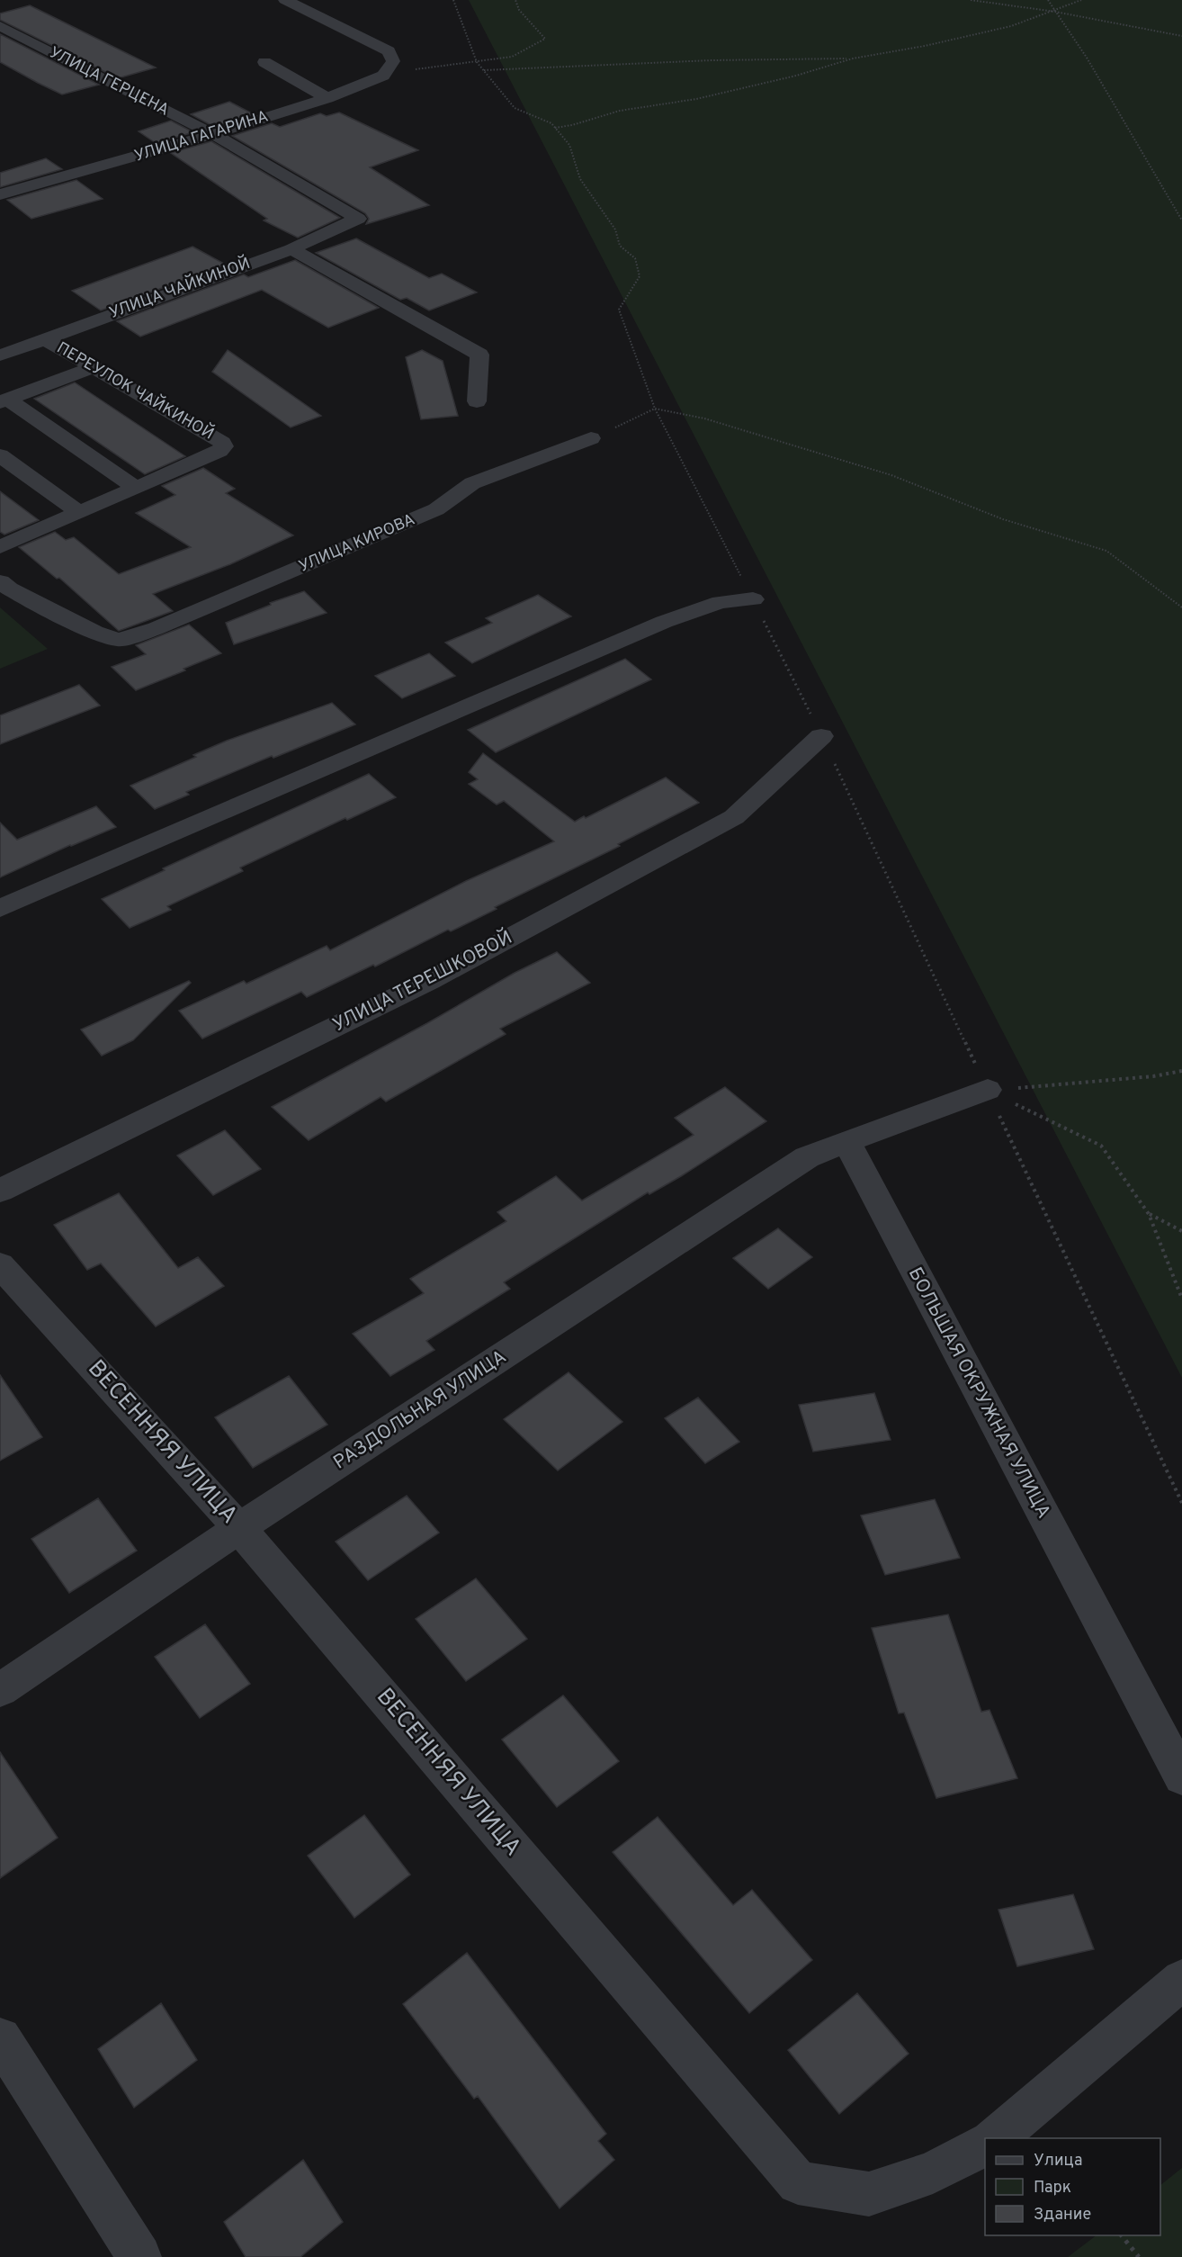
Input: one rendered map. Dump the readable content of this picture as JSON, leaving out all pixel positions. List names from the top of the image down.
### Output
{
  "streets": {
    "street": [
      "УЛИЦА ГЕРЦЕНА",
      "УЛИЦА ГАГАРИНА",
      "УЛИЦА ЧАЙКИНОЙ",
      "ПЕРЕУЛОК ЧАЙКИНОЙ",
      "УЛИЦА КИРОВА",
      "УЛИЦА ТЕРЕШКОВОЙ",
      "БОЛЬШАЯ ОКРУЖНАЯ УЛИЦА",
      "РАЗДОЛЬНАЯ УЛИЦА",
      "ВЕСЕННЯЯ УЛИЦА"
    ]
  },
  "crossings": [
    ["УЛИЦА ГЕРЦЕНА", "УЛИЦА ГАГАРИНА"],
    ["УЛИЦА ГЕРЦЕНА", "УЛИЦА ЧАЙКИНОЙ"],
    ["УЛИЦА ЧАЙКИНОЙ", "ПЕРЕУЛОК ЧАЙКИНОЙ"],
    ["БОЛЬШАЯ ОКРУЖНАЯ УЛИЦА", "РАЗДОЛЬНАЯ УЛИЦА"],
    ["РАЗДОЛЬНАЯ УЛИЦА", "ВЕСЕННЯЯ УЛИЦА"]
  ],
  "legend": ["Улица", "Парк", "Здание"]
}
